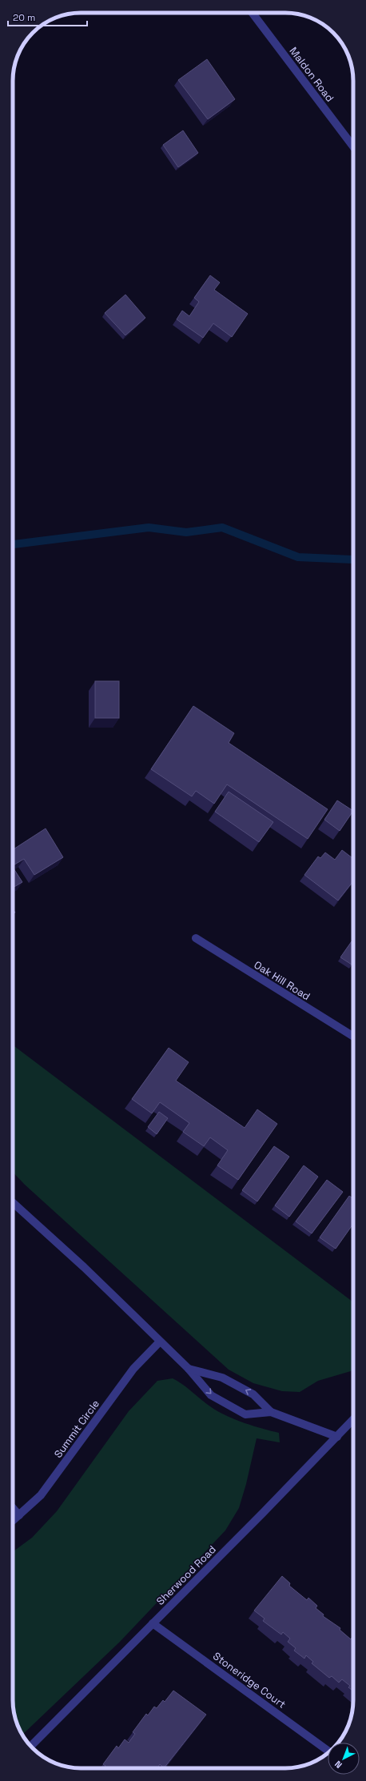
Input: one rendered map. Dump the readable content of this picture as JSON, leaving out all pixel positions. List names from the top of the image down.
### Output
{
  "streets": {
    "street": [
      "Maldon Road",
      "Oak Hill Road",
      "Summit Circle",
      "Sherwood Road",
      "Stoneridge Court"
    ]
  },
  "crossings": [
    ["Sherwood Road", "Stoneridge Court"]
  ],
  "scale_bar": "20 m",
  "north": "bottom left"
}
